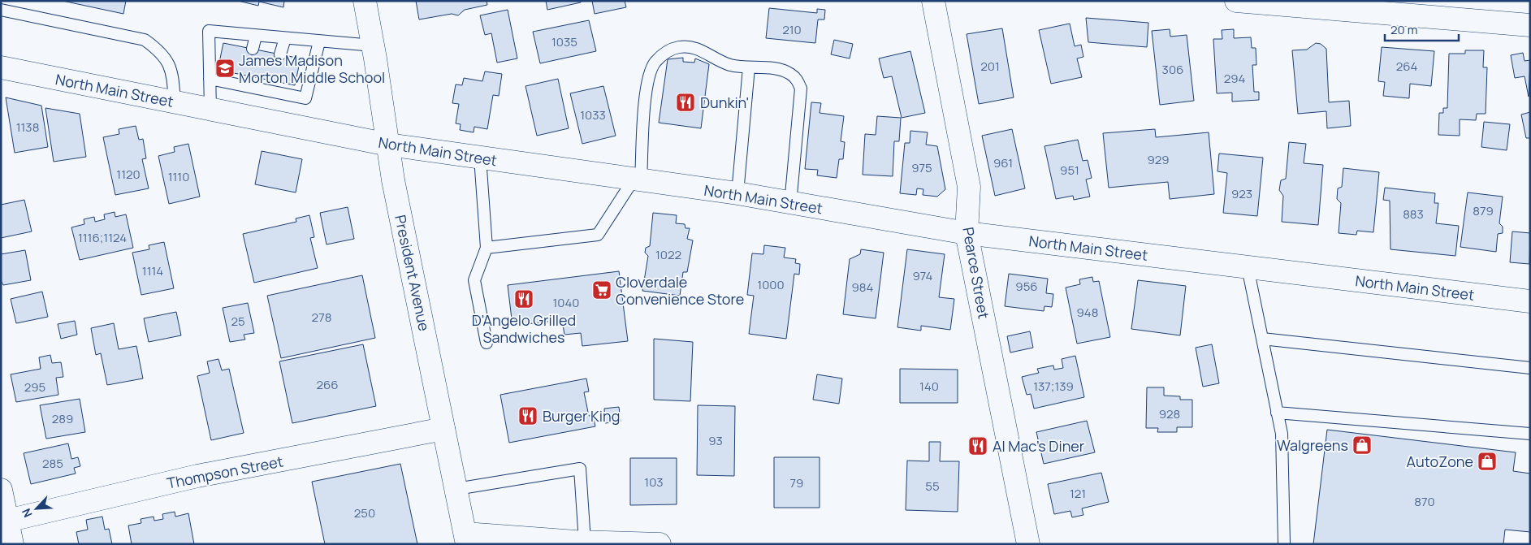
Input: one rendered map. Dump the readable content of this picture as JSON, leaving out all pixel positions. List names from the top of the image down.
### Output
{
  "streets": {
    "main road": [
      "North Main Street",
      "President Avenue",
      "Pearce Street",
      "Thompson Street"
    ]
  },
  "crossings": [
    ["North Main Street", "President Avenue"],
    ["North Main Street", "Pearce Street"],
    ["President Avenue", "Thompson Street"]
  ],
  "places": {
    "school or university": ["James Madison Morton Middle School"],
    "restaurant": [
      "Dunkin'",
      "D'Angelo Grilled Sandwiches",
      "Burger King",
      "Al Mac's Diner"
    ],
    "supermarket": ["Cloverdale Convenience Store"],
    "shop": ["Walgreens", "AutoZone"]
  },
  "house_numbers": [
    "210",
    "1035",
    "201",
    "264",
    "306",
    "294",
    "1033",
    "1138",
    "929",
    "961",
    "975",
    "951",
    "1120",
    "1110",
    "923",
    "879",
    "883",
    "1116;1124",
    "1022",
    "1114",
    "974",
    "1000",
    "956",
    "984",
    "1040",
    "948",
    "278",
    "25",
    "266",
    "140",
    "137;139",
    "295",
    "928",
    "289",
    "93",
    "285",
    "103",
    "79",
    "55",
    "121",
    "870",
    "250"
  ],
  "scale_bar": "20 m",
  "north": "bottom left"
}
